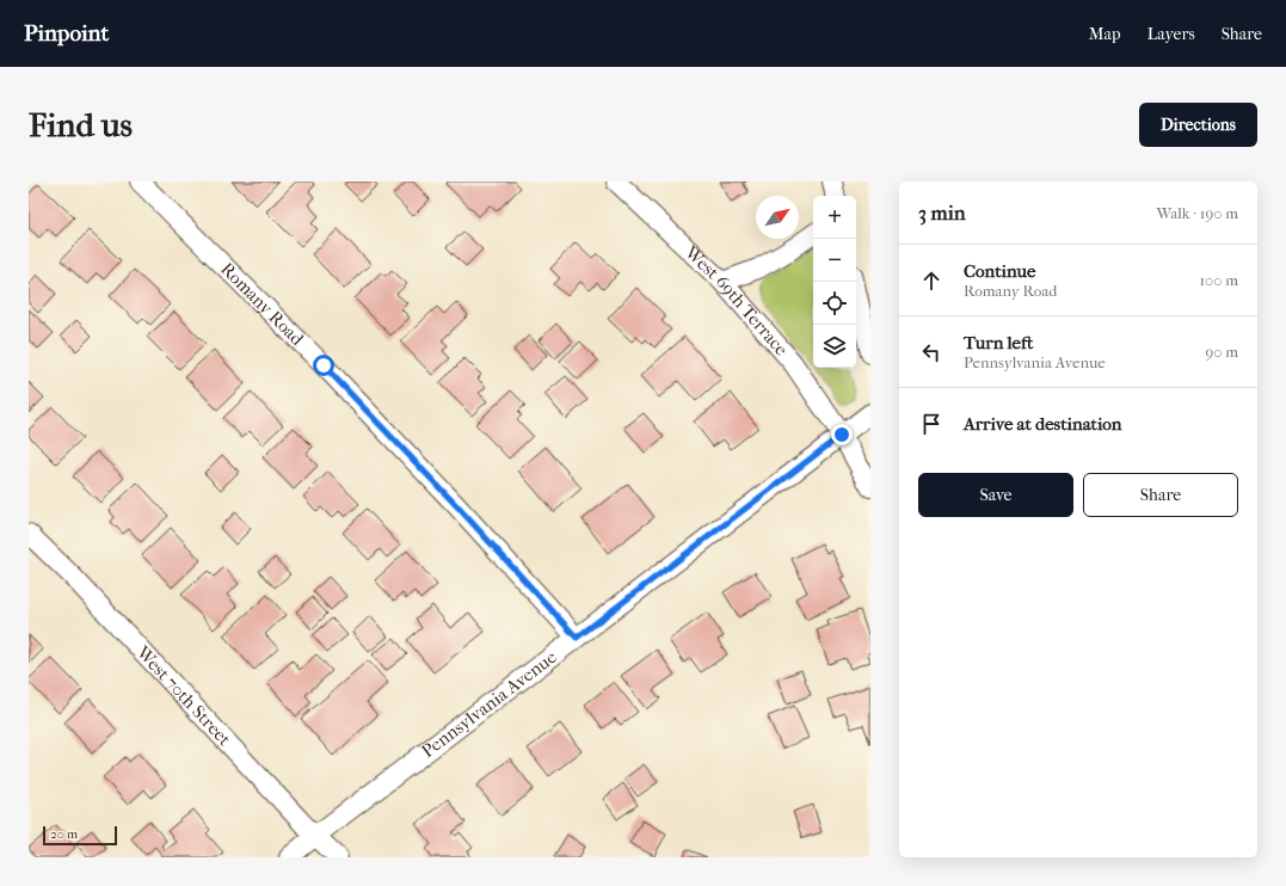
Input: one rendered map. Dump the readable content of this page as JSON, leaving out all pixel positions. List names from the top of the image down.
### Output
{
  "streets": {
    "street": [
      "West 69th Terrace",
      "Romany Road",
      "West 70th Street",
      "Pennsylvania Avenue"
    ]
  },
  "crossings": [
    ["West 69th Terrace", "Pennsylvania Avenue"],
    ["Romany Road", "Pennsylvania Avenue"],
    ["West 70th Street", "Pennsylvania Avenue"]
  ],
  "scale_bar": "20 m",
  "north": "top right",
  "page": {
    "header": "Pinpoint",
    "nav": ["Map", "Layers", "Share"],
    "buttons": [
      "Directions",
      ["Save", "Share"]
    ],
    "title": "Find us",
    "heading": ["3 min", "Walk · 190 m"],
    "map_buttons": ["+", "−"],
    "list": [
      ["Continue", "Romany Road", "100 m"],
      ["Turn left", "Pennsylvania Avenue", "90 m"],
      "Arrive at destination"
    ],
    "scale": "20 m"
  }
}
